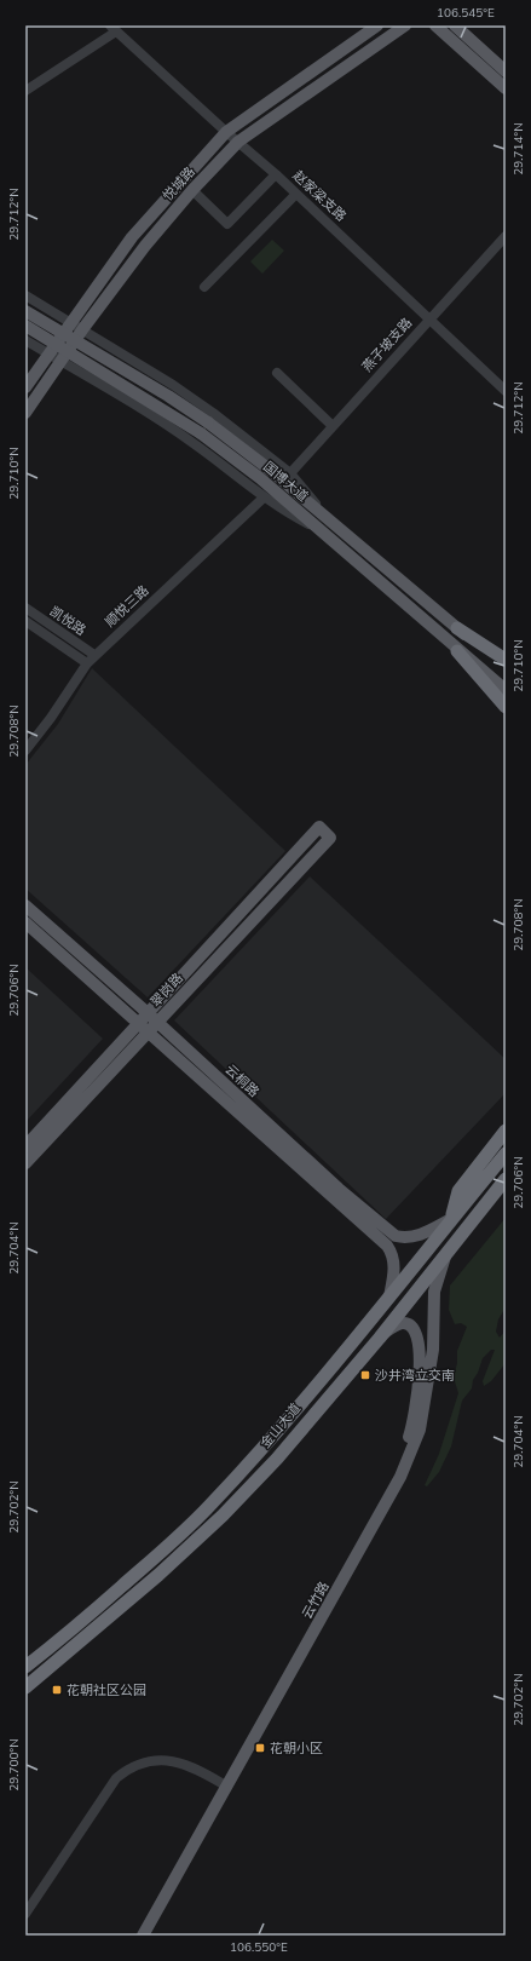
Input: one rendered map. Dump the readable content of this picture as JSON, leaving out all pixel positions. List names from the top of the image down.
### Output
{
  "streets": {
    "highway": ["金山大道"],
    "main road": [
      "悦城路",
      "国博大道",
      "翠岗路",
      "云桐路",
      "云竹路"
    ],
    "street": [
      "赵家梁支路",
      "燕子坡支路",
      "顺悦三路",
      "凯悦路"
    ]
  },
  "crossings": [
    ["悦城路", "赵家梁支路"],
    ["赵家梁支路", "燕子坡支路"],
    ["顺悦三路", "凯悦路"],
    ["翠岗路", "云桐路"],
    ["云桐路", "金山大道"],
    ["金山大道", "云竹路"]
  ],
  "places": {
    "transit": ["沙井湾立交南", "花朝社区公园", "花朝小区"]
  },
  "coordinates": [
    "106.545°E",
    "29.714°N",
    "29.712°N",
    "29.710°N",
    "29.708°N",
    "29.706°N",
    "29.704°N",
    "29.702°N",
    "29.700°N",
    "106.550°E"
  ]
}
